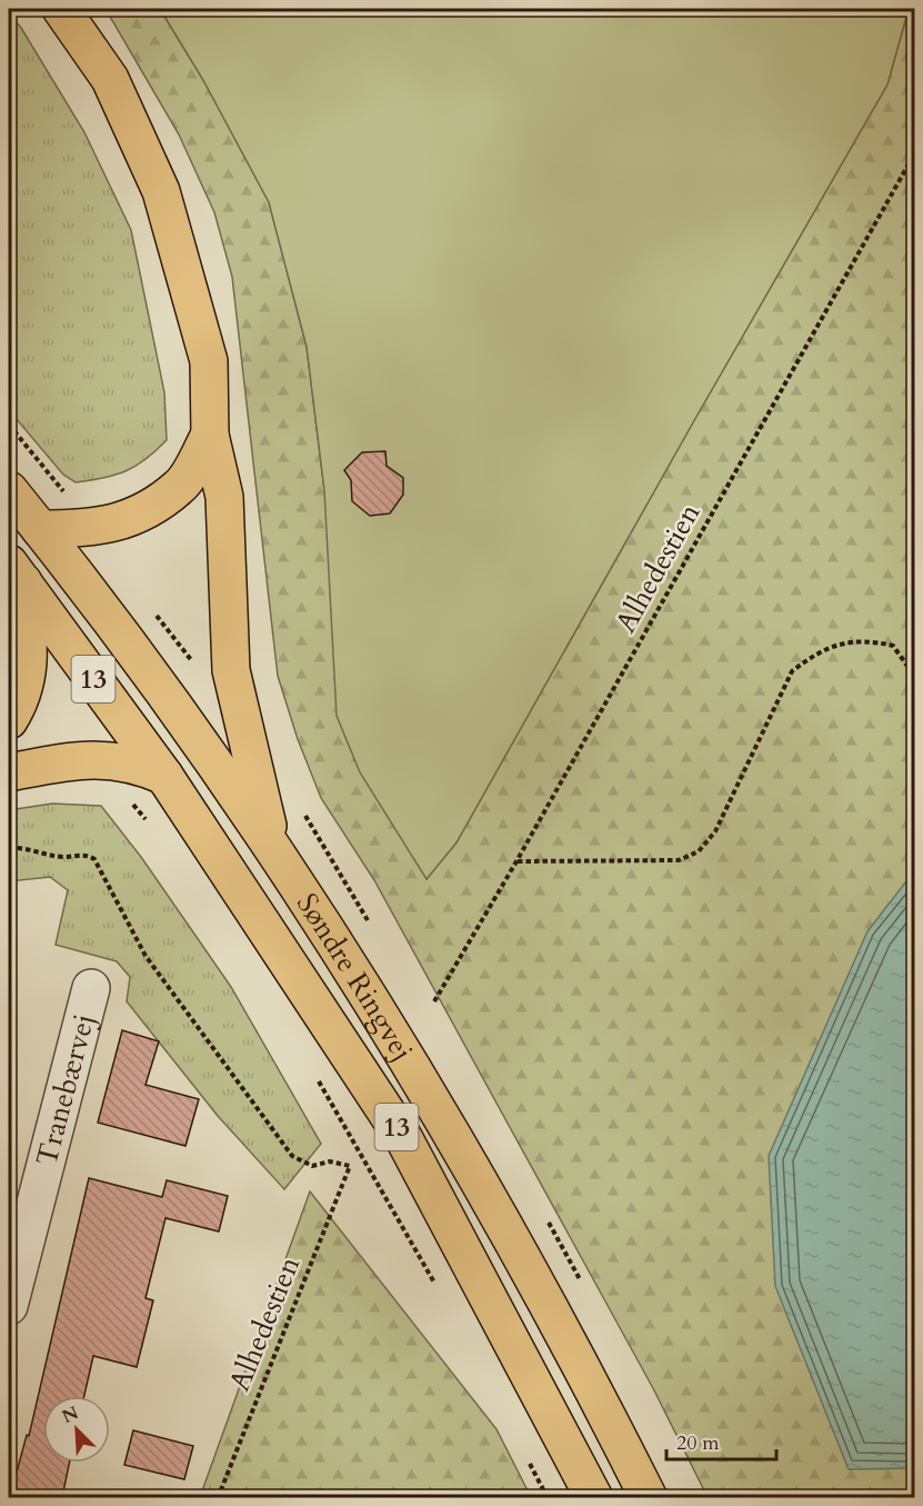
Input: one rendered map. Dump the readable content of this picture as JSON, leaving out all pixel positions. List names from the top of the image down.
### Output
{
  "streets": {
    "main road": ["13", "Søndre Ringvej"],
    "street": ["Tranebærvej"],
    "path": ["Alhedestien"]
  },
  "scale_bar": "20 m",
  "north": "top left"
}
